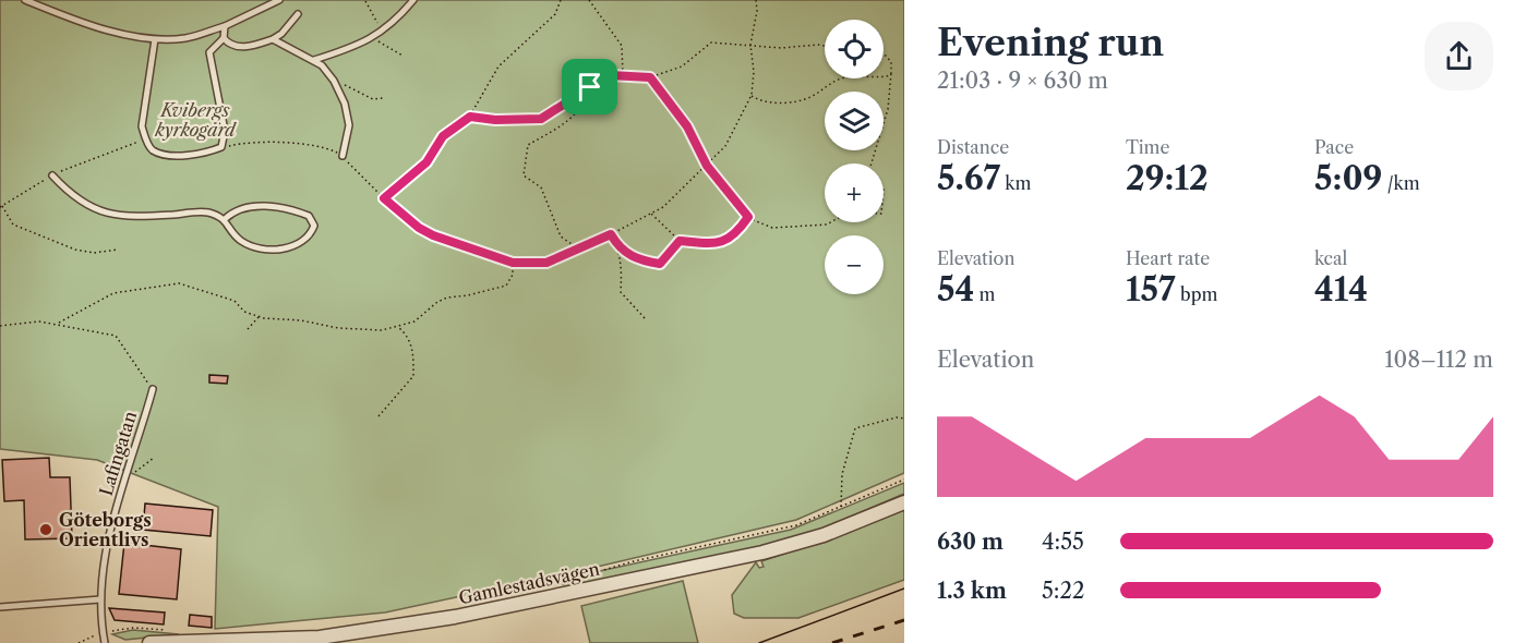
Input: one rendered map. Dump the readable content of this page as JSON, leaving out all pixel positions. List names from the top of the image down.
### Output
{
  "streets": {
    "street": ["Gamlestadsvägen"],
    "lane": ["Lafingatan"]
  },
  "parks": ["Kvibergs kyrkogård"],
  "places": ["Göteborgs Orientlivs"],
  "page": {
    "heading": ["Evening run", "21:03 · 9 × 630 m"],
    "map_buttons": ["+", "−"],
    "stats": [
      ["Distance", "5.67 km"],
      ["Time", "29:12"],
      ["Pace", "5:09 /km"],
      ["Elevation", "54 m"],
      ["Heart rate", "157 bpm"],
      ["kcal", "414"]
    ],
    "chart": ["Elevation", "108–112 m"],
    "list": [
      {
        "name": "630 m",
        "note": "4:55"
      },
      {
        "name": "1.3 km",
        "note": "5:22"
      }
    ]
  }
}
